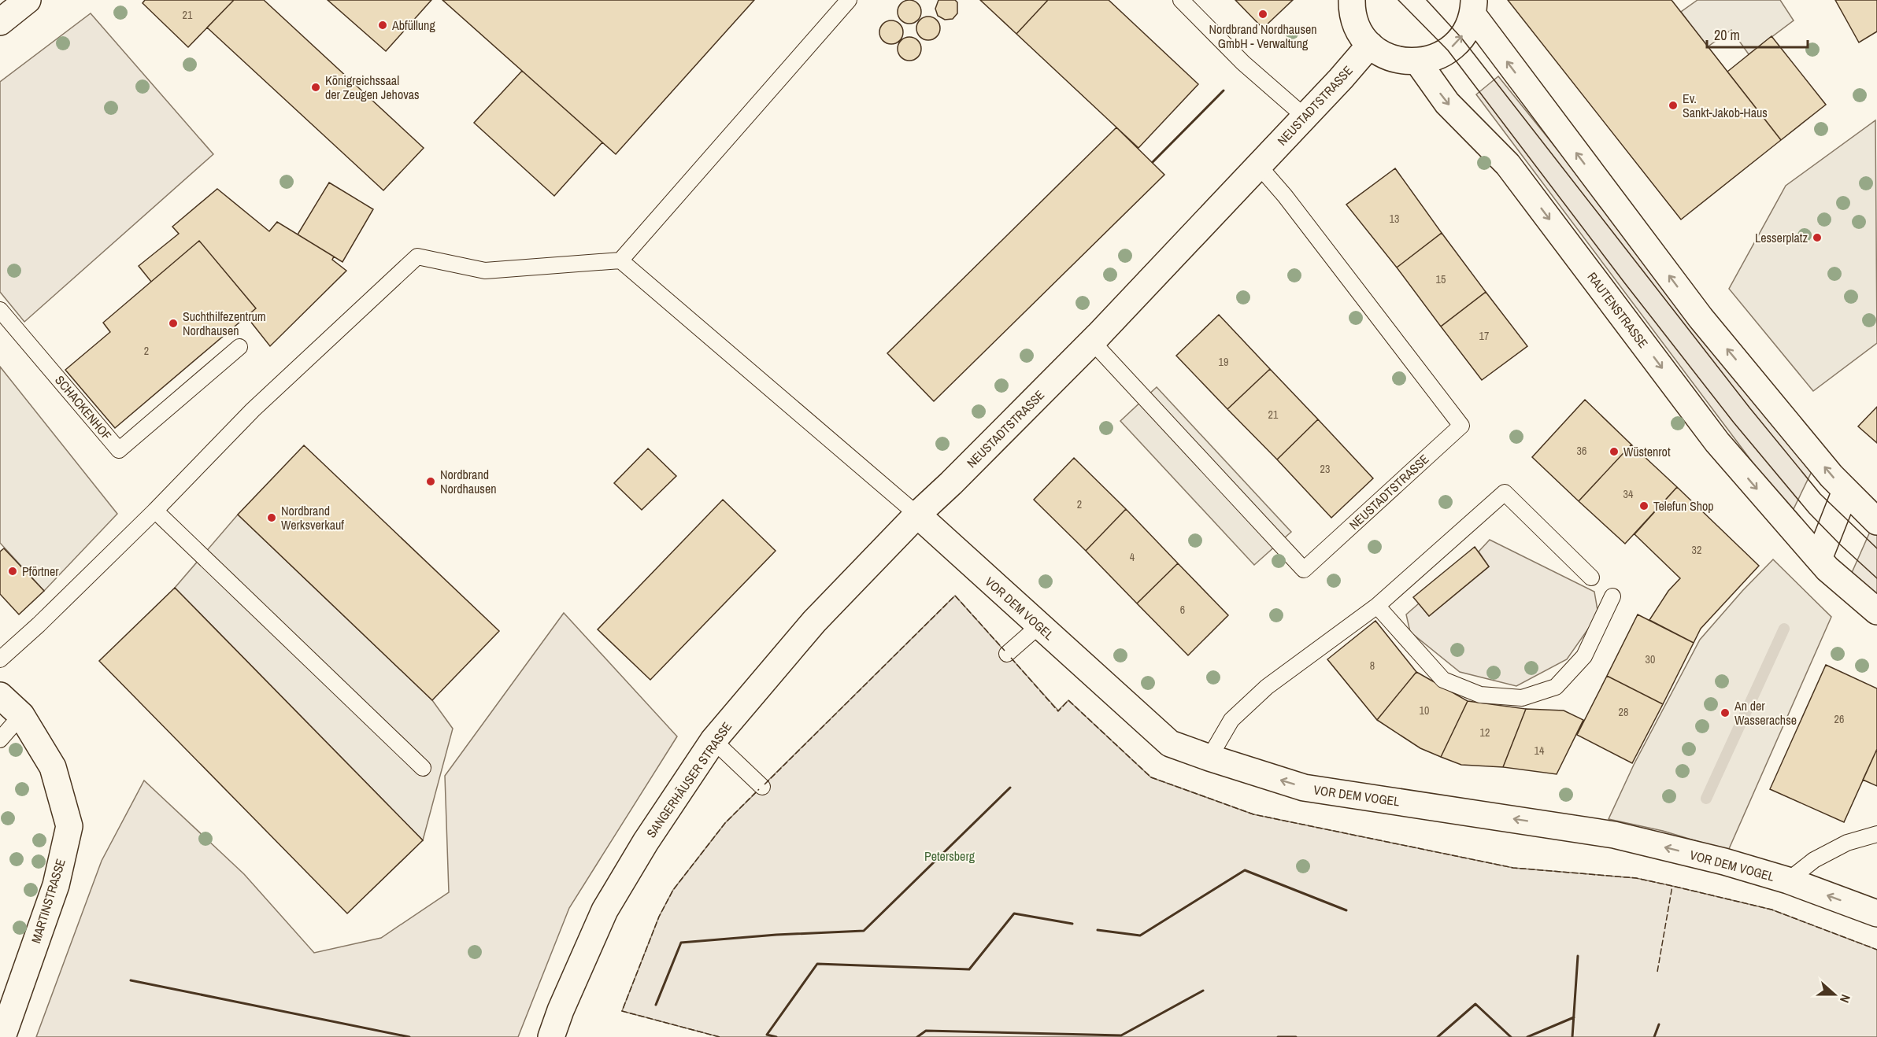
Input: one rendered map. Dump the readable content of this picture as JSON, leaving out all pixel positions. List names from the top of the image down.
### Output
{
  "streets": {
    "street": [
      "NEUSTADTSTRASSE",
      "RAUTENSTRASSE",
      "VOR DEM VOGEL",
      "SANGERHÄUSER STRASSE",
      "MARTINSTRASSE"
    ],
    "lane": ["SCHACKENHOF"]
  },
  "crossings": [
    ["NEUSTADTSTRASSE", "VOR DEM VOGEL"],
    ["NEUSTADTSTRASSE", "SANGERHÄUSER STRASSE"],
    ["VOR DEM VOGEL", "SANGERHÄUSER STRASSE"]
  ],
  "one_way": ["VOR DEM VOGEL"],
  "parks": ["Petersberg"],
  "places": [
    "Nordbrand Nordhausen GmbH - Verwaltung",
    "Abfüllung",
    "Königreichssaal der Zeugen Jehovas",
    "Ev. Sankt-Jakob-Haus",
    "Lesserplatz",
    "Suchthilfezentrum Nordhausen",
    "Wüstenrot",
    "Nordbrand Nordhausen",
    "Telefun Shop",
    "Nordbrand Werksverkauf",
    "Pförtner",
    "An der Wasserachse"
  ],
  "house_numbers": [
    "21",
    "13",
    "15",
    "17",
    "2",
    "19",
    "21",
    "36",
    "23",
    "34",
    "2",
    "32",
    "4",
    "6",
    "30",
    "8",
    "10",
    "28",
    "26",
    "12",
    "14"
  ],
  "scale_bar": "20 m",
  "north": "right"
}
